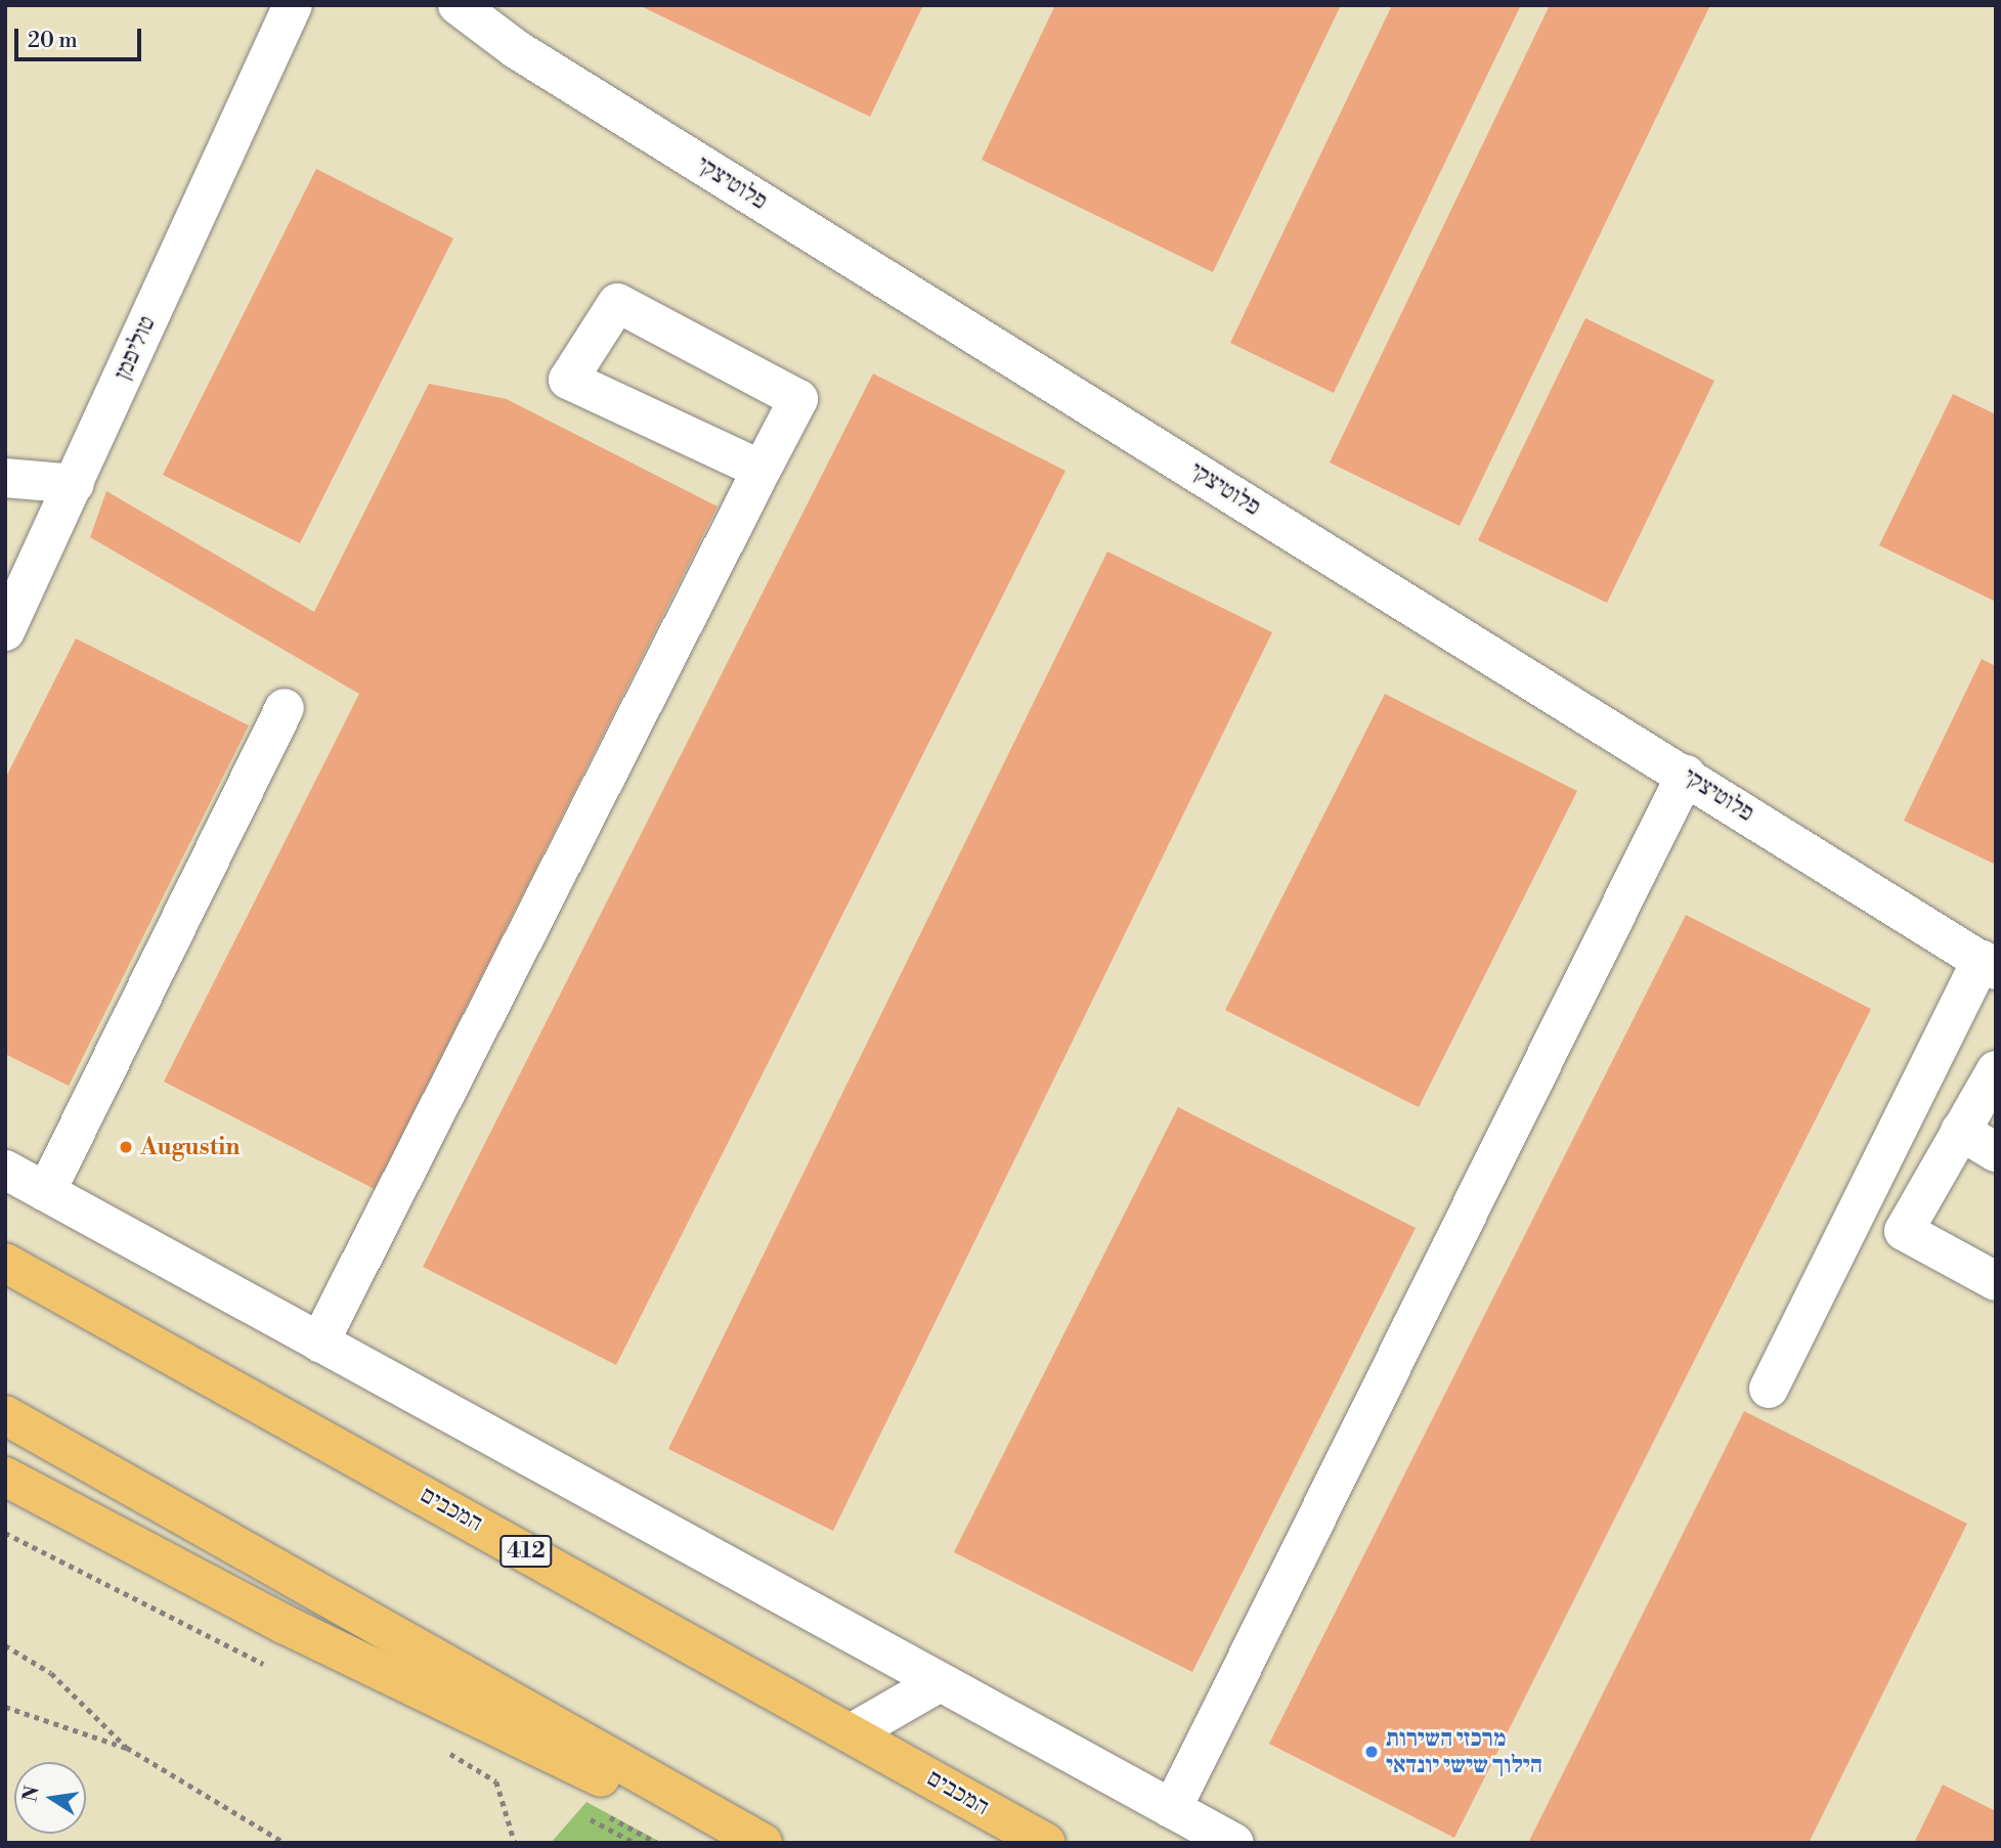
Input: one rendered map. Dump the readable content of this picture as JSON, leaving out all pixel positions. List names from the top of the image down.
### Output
{
  "streets": {
    "main road": ["המכבים", "412"],
    "street": ["פלוטיצקי", "טוליפמן"]
  },
  "places": ["Augustin", "מרכזי השירות הילוך שישי יונדאי"],
  "scale_bar": "20 m",
  "north": "left"
}
